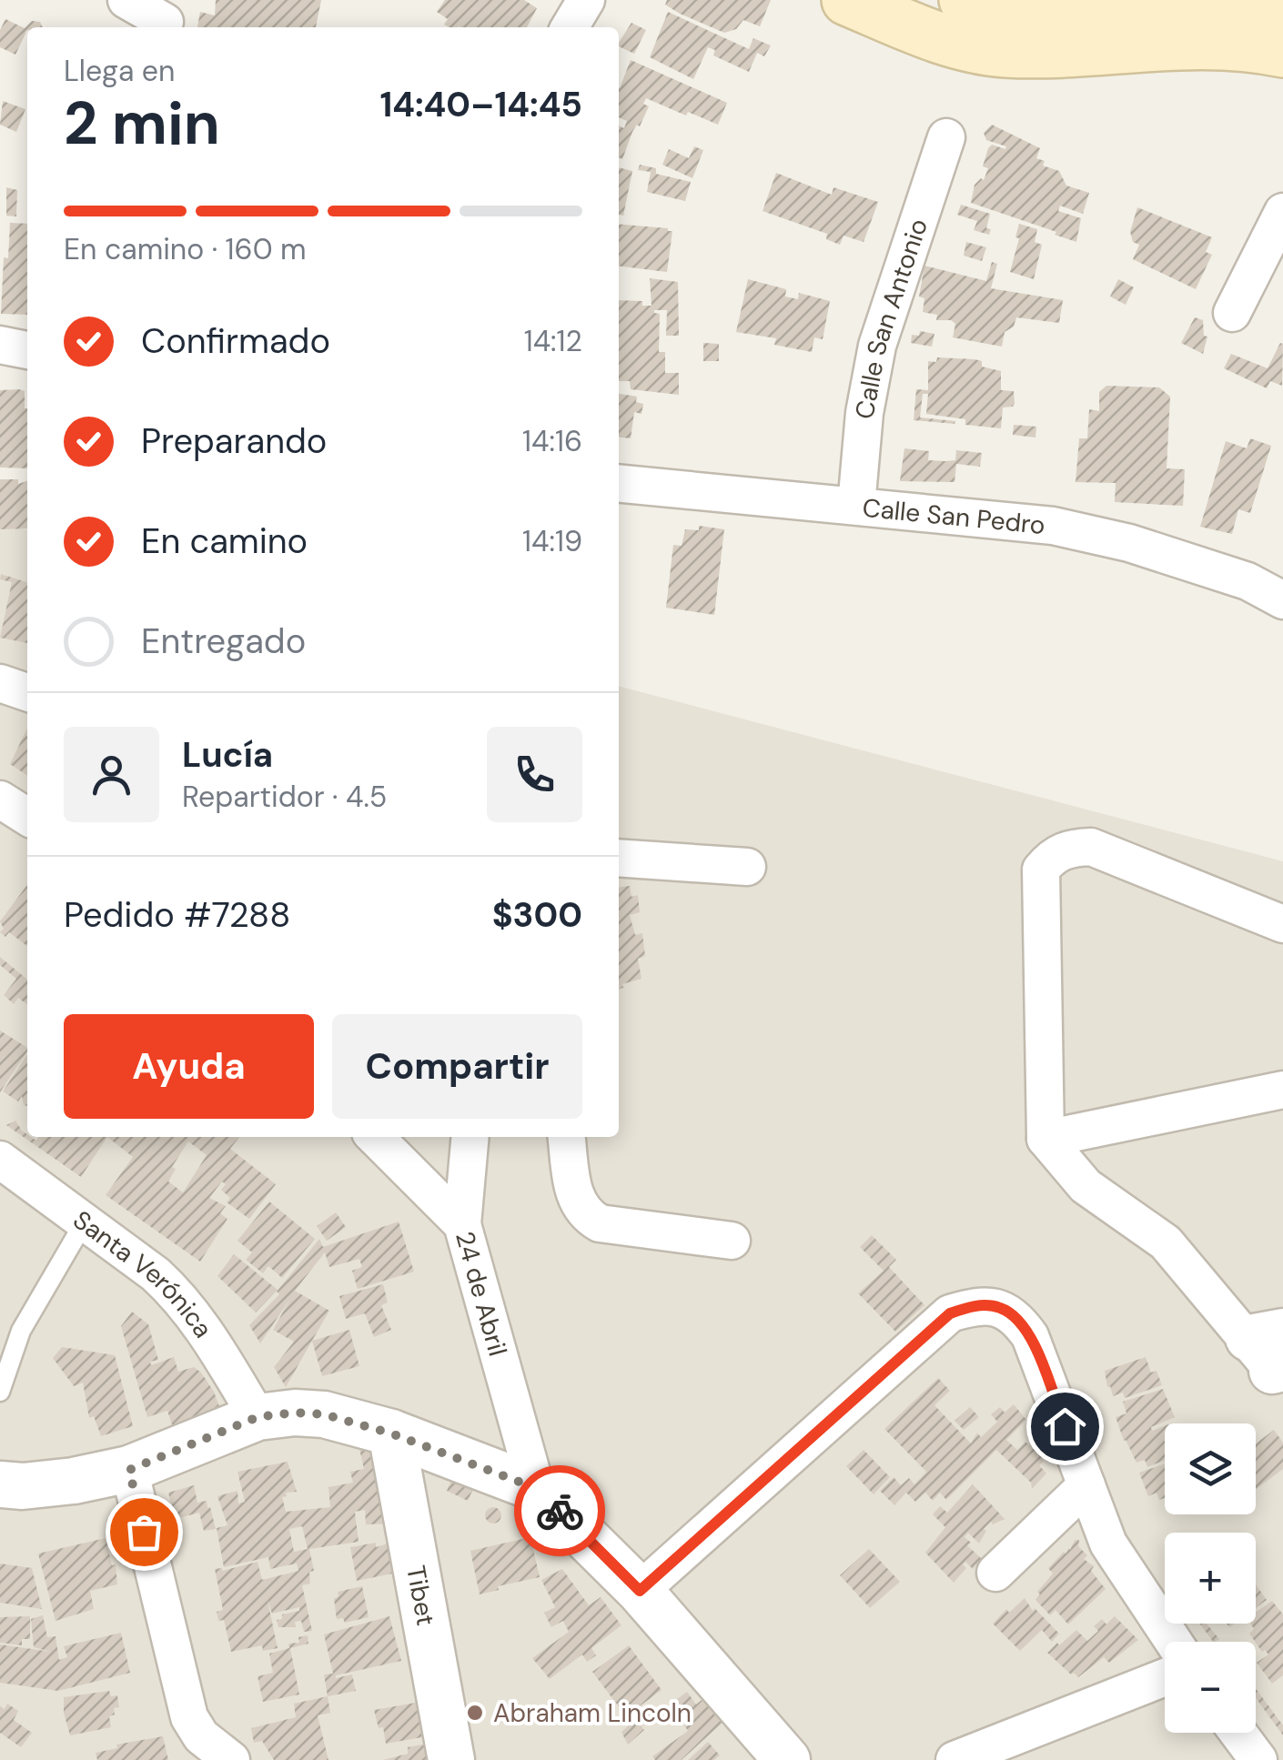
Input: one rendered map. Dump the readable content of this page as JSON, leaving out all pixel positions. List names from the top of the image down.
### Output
{
  "streets": {
    "street": [
      "Calle San Antonio",
      "Calle San Pedro",
      "Santa Verónica",
      "24 de Abril",
      "Tibet"
    ]
  },
  "crossings": [
    ["Calle San Antonio", "Calle San Pedro"]
  ],
  "places": ["Abraham Lincoln"],
  "page": {
    "heading": ["2 min", "Llega en", "14:40–14:45"],
    "panel": [
      "Lucía",
      "Repartidor · 4.5",
      "Pedido #7288",
      "$300"
    ],
    "bar": "En camino · 160 m",
    "list": [
      ["Confirmado", "14:12"],
      ["Preparando", "14:16"],
      ["En camino", "14:19"],
      "Entregado"
    ],
    "buttons": ["Ayuda", "Compartir"],
    "map_buttons": ["+", "−"]
  }
}
